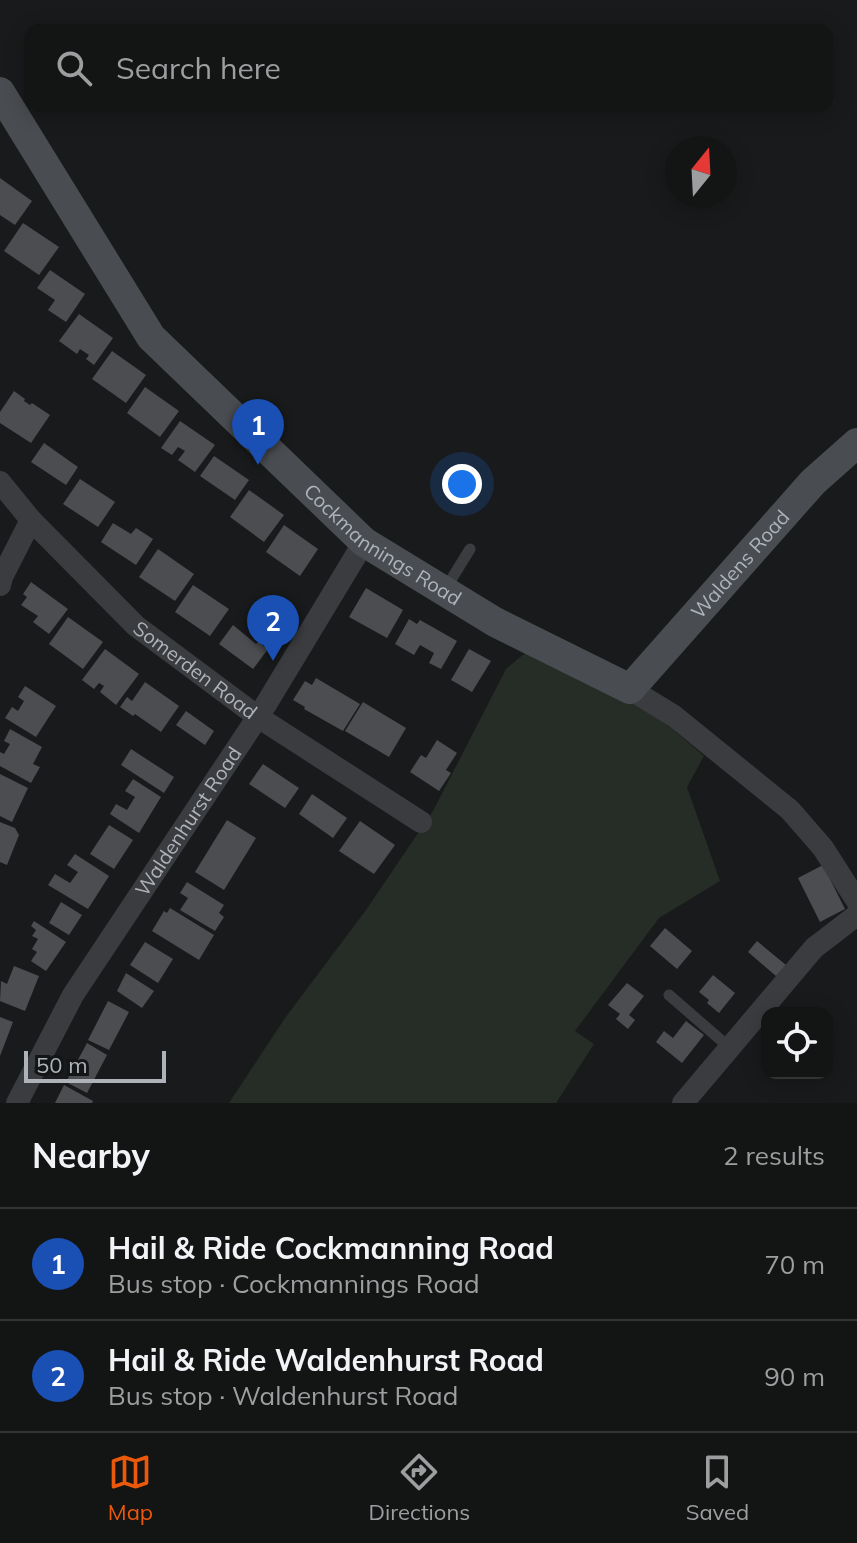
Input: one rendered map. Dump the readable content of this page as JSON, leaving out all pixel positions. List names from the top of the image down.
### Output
{
  "streets": {
    "street": [
      "Cockmannings Road",
      "Waldens Road",
      "Somerden Road",
      "Waldenhurst Road"
    ]
  },
  "crossings": [
    ["Cockmannings Road", "Waldens Road"],
    ["Cockmannings Road", "Waldenhurst Road"],
    ["Somerden Road", "Waldenhurst Road"]
  ],
  "scale_bar": "50 m",
  "north": "top",
  "page": {
    "search": "Search here",
    "pins": ["1", "2"],
    "scale": "50 m",
    "heading": ["Nearby", "2 results"],
    "list": [
      {
        "mark": "1",
        "name": "Hail & Ride Cockmanning Road",
        "note": "Bus stop · Cockmannings Road",
        "value": "70 m"
      },
      {
        "mark": "2",
        "name": "Hail & Ride Waldenhurst Road",
        "note": "Bus stop · Waldenhurst Road",
        "value": "90 m"
      }
    ],
    "nav": ["Map", "Directions", "Saved"]
  }
}
